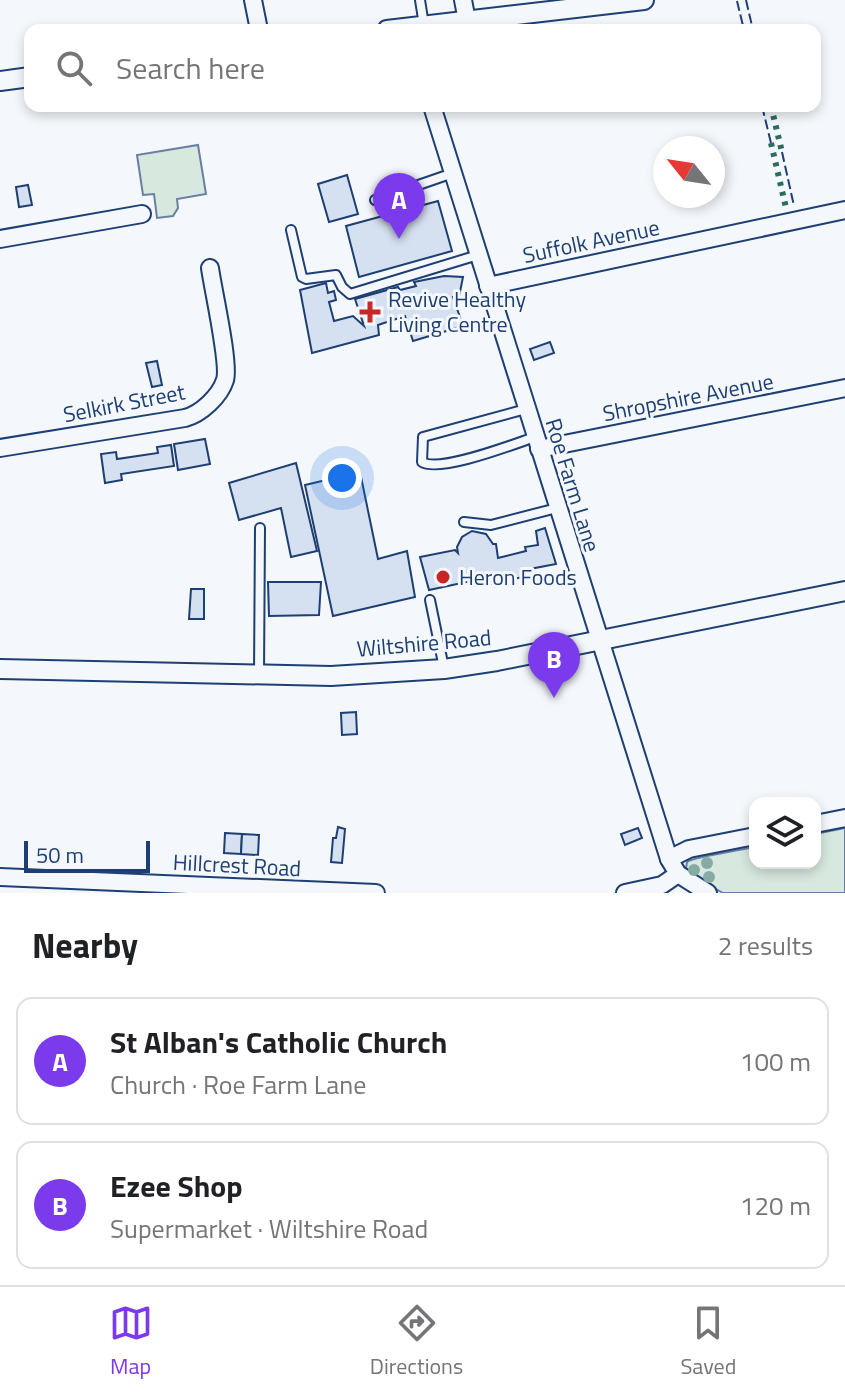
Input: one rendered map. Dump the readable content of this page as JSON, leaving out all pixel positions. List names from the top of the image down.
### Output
{
  "streets": {
    "street": [
      "Suffolk Avenue",
      "Shropshire Avenue",
      "Selkirk Street",
      "Roe Farm Lane",
      "Wiltshire Road",
      "Hillcrest Road"
    ]
  },
  "crossings": [
    ["Suffolk Avenue", "Roe Farm Lane"],
    ["Shropshire Avenue", "Roe Farm Lane"],
    ["Roe Farm Lane", "Wiltshire Road"]
  ],
  "places": {
    "health": ["Revive Healthy Living Centre"],
    "other": ["Heron Foods"]
  },
  "scale_bar": "50 m",
  "north": "top left",
  "page": {
    "search": "Search here",
    "pins": ["A", "B"],
    "scale": "50 m",
    "heading": ["Nearby", "2 results"],
    "list": [
      {
        "mark": "A",
        "name": "St Alban's Catholic Church",
        "note": "Church · Roe Farm Lane",
        "value": "100 m"
      },
      {
        "mark": "B",
        "name": "Ezee Shop",
        "note": "Supermarket · Wiltshire Road",
        "value": "120 m"
      }
    ],
    "nav": ["Map", "Directions", "Saved"]
  }
}
